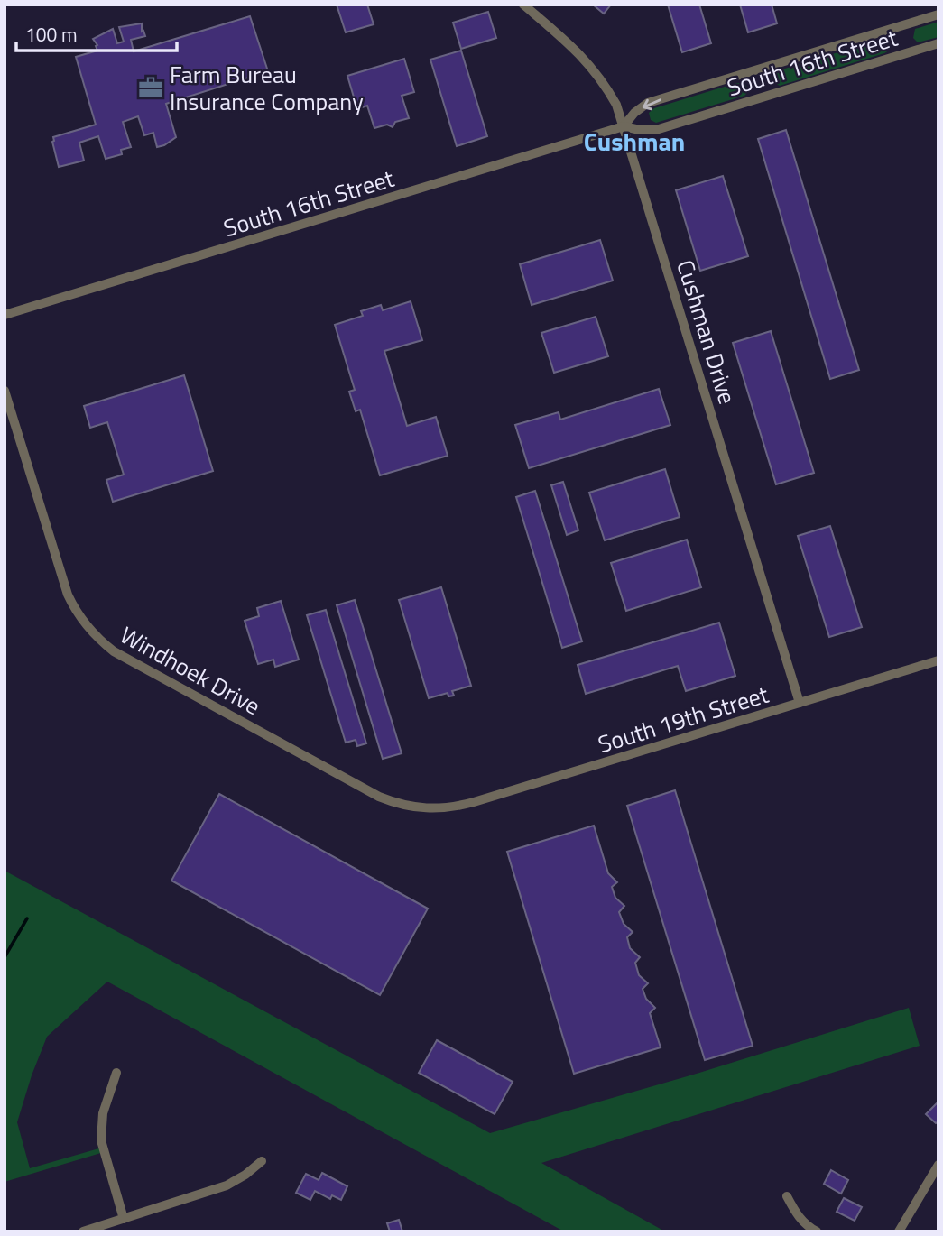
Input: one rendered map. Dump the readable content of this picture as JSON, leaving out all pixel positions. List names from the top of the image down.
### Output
{
  "streets": {
    "street": [
      "South 16th Street",
      "Cushman Drive",
      "Windhoek Drive",
      "South 19th Street"
    ]
  },
  "crossings": [
    ["South 16th Street", "Cushman Drive"],
    ["Cushman Drive", "South 19th Street"],
    ["Windhoek Drive", "South 19th Street"]
  ],
  "districts": ["Cushman"],
  "places": {
    "office": ["Farm Bureau Insurance Company"]
  },
  "scale_bar": "100 m"
}
